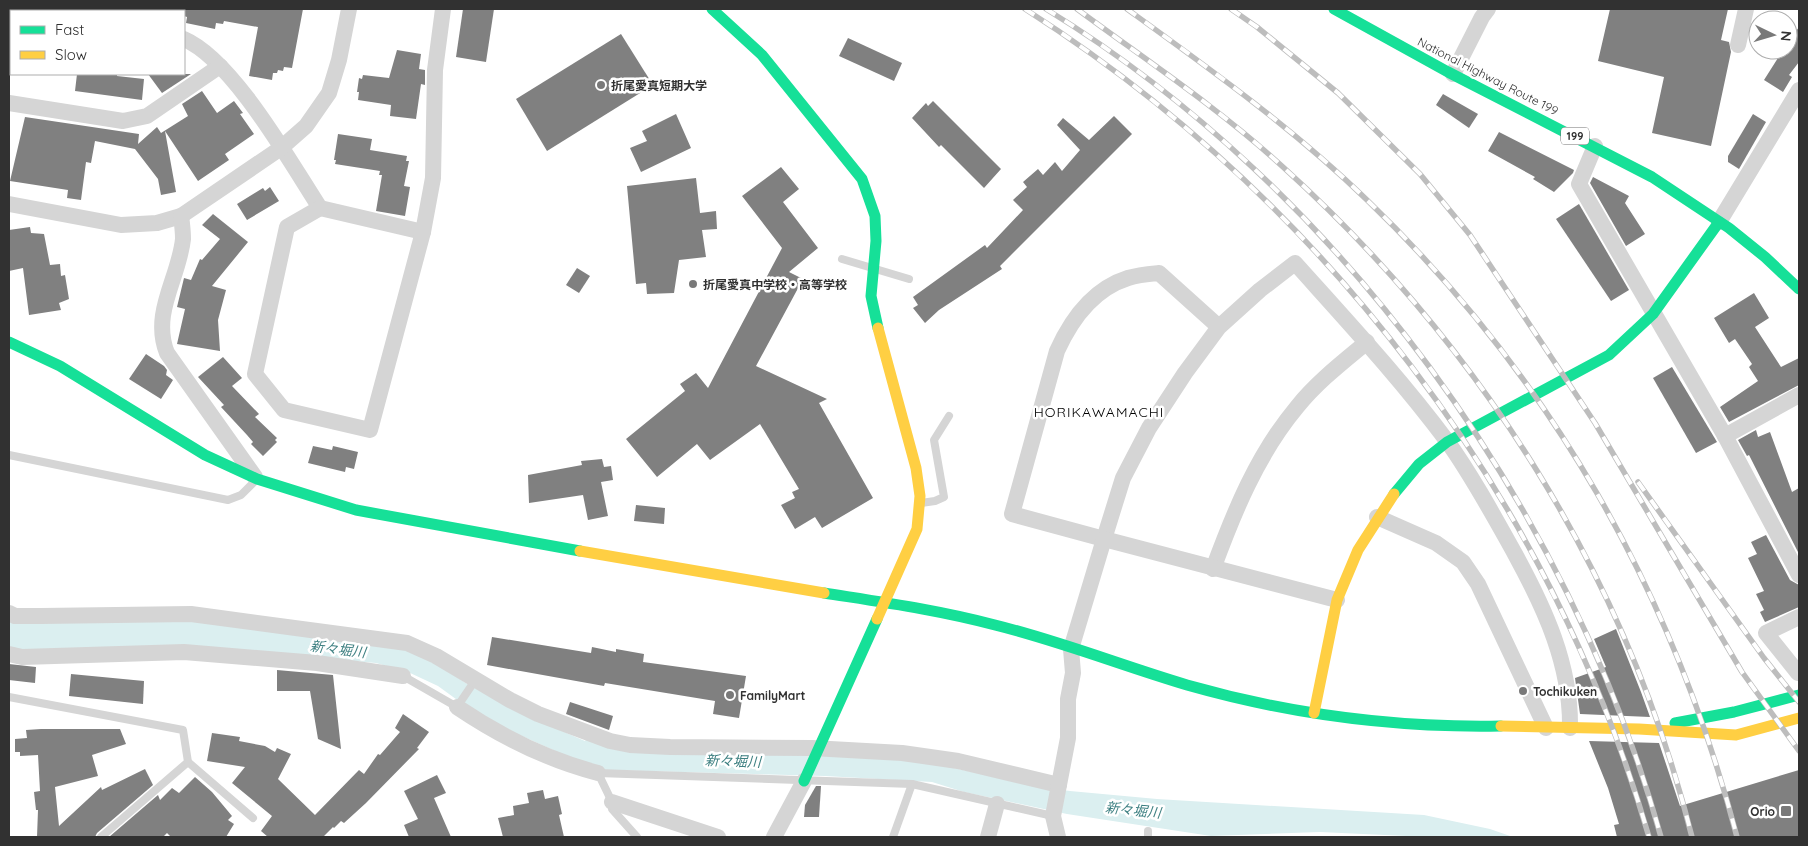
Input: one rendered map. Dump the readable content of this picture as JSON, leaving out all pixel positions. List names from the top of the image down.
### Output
{
  "streets": {
    "main road": ["National Highway Route 199", "199"]
  },
  "districts": ["HORIKAWAMACHI"],
  "water": ["新々堀川"],
  "places": {
    "other": [
      "折尾愛真短期大学",
      "折尾愛真中学校・高等学校",
      "Tochikuken",
      "FamilyMart"
    ],
    "transit": ["Orio"]
  },
  "legend": ["Fast", "Slow"],
  "north": "right"
}
